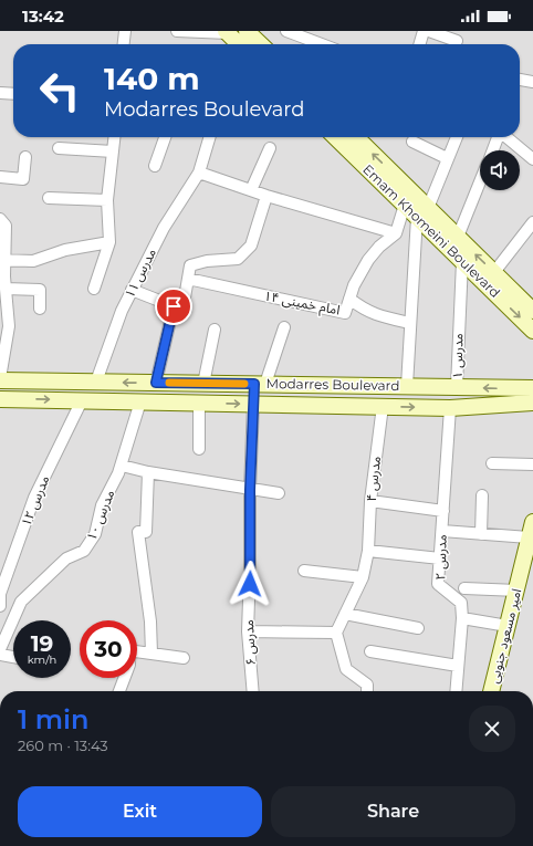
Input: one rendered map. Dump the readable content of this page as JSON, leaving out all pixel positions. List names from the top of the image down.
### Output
{
  "streets": {
    "main road": ["Emam Khomeini Boulevard", "Modarres Boulevard", "امیر مسعود جنوبی"],
    "street": [
      "مدرس ۱۱",
      "امام خمینی ۱۴",
      "مدرس ۱",
      "مدرس ۴",
      "مدرس ۱۲",
      "مدرس ۱۰",
      "مدرس ۲",
      "مدرس ۶"
    ]
  },
  "crossings": [
    ["Emam Khomeini Boulevard", "مدرس ۱"],
    ["مدرس ۱۱", "Modarres Boulevard"],
    ["مدرس ۱", "Modarres Boulevard"],
    ["Modarres Boulevard", "مدرس ۴"],
    ["Modarres Boulevard", "مدرس ۱۲"],
    ["Modarres Boulevard", "مدرس ۱۰"],
    ["Modarres Boulevard", "مدرس ۲"],
    ["Modarres Boulevard", "مدرس ۶"]
  ],
  "page": {
    "status": "13:42",
    "turn": ["140 m", "Modarres Boulevard"],
    "speed": "19 km/h",
    "limit": "30",
    "heading": ["1 min", "260 m · 13:43"],
    "buttons": ["Exit", "Share"]
  }
}
